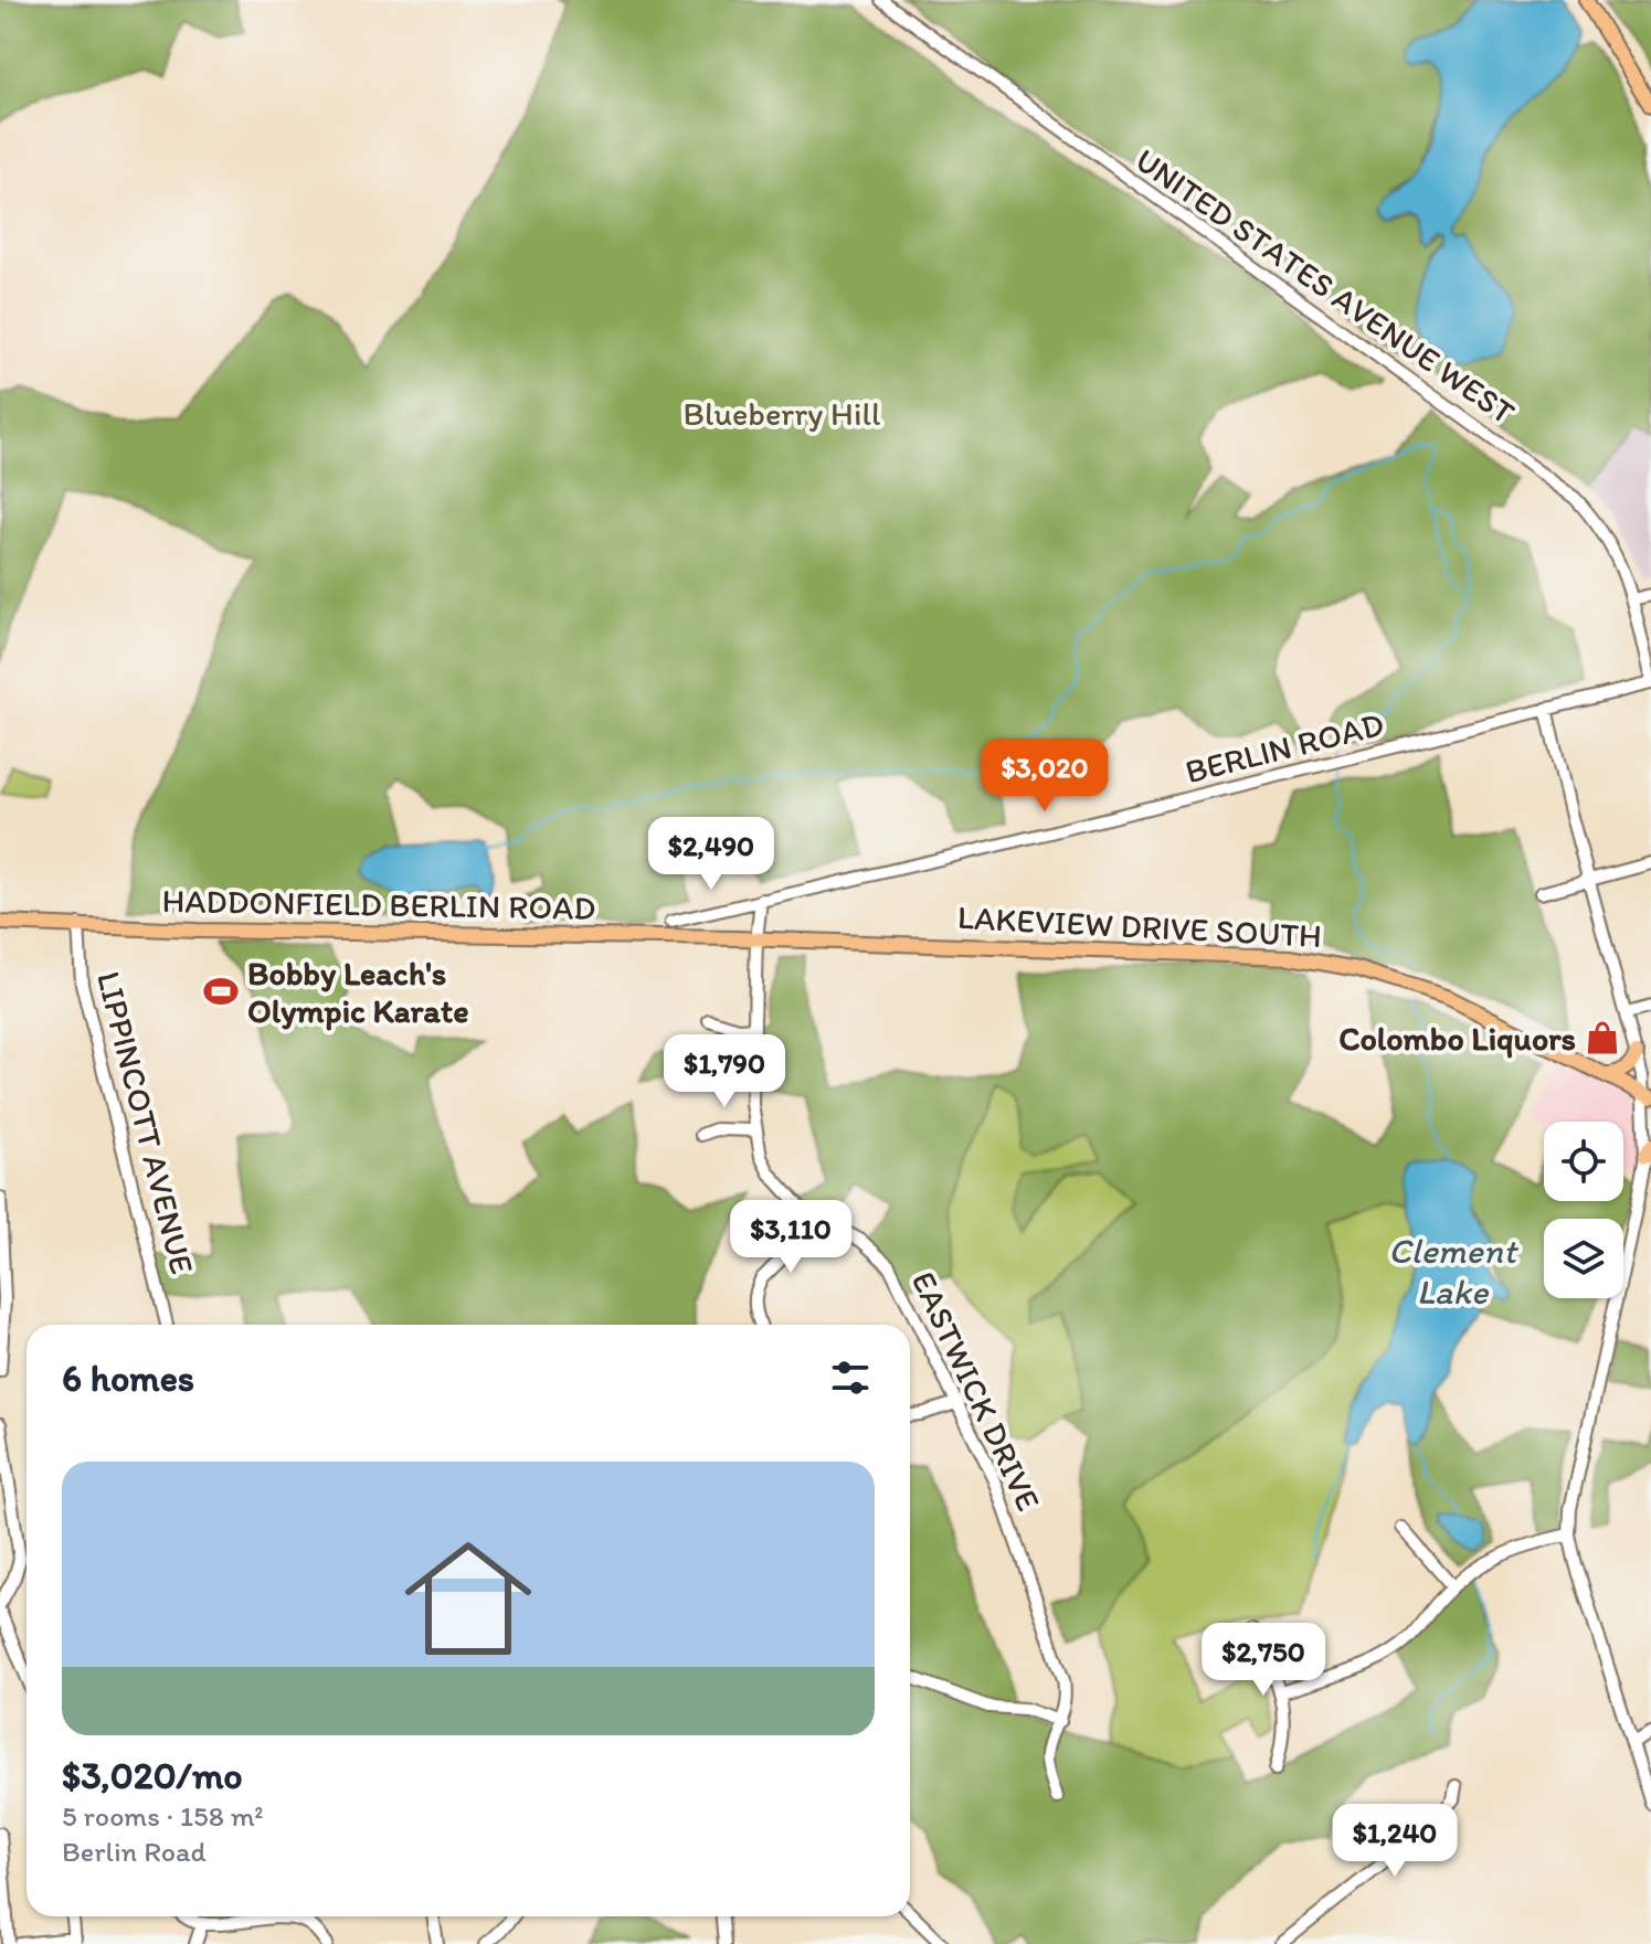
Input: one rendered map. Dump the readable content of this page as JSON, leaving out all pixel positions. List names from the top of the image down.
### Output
{
  "streets": {
    "main road": ["HADDONFIELD BERLIN ROAD", "LAKEVIEW DRIVE SOUTH"],
    "street": [
      "UNITED STATES AVENUE WEST",
      "BERLIN ROAD",
      "LIPPINCOTT AVENUE",
      "EASTWICK DRIVE"
    ]
  },
  "crossings": [
    ["UNITED STATES AVENUE WEST", "BERLIN ROAD"],
    ["BERLIN ROAD", "EASTWICK DRIVE"],
    ["HADDONFIELD BERLIN ROAD", "LAKEVIEW DRIVE SOUTH"],
    ["HADDONFIELD BERLIN ROAD", "LIPPINCOTT AVENUE"],
    ["HADDONFIELD BERLIN ROAD", "EASTWICK DRIVE"],
    ["LAKEVIEW DRIVE SOUTH", "EASTWICK DRIVE"]
  ],
  "water": ["Clement Lake"],
  "parks": ["Blueberry Hill"],
  "places": {
    "sports": ["Bobby Leach's Olympic Karate"],
    "shop": ["Colombo Liquors"]
  },
  "page": {
    "price": [
      "$3,020",
      "$2,490",
      "$1,790",
      "$3,110",
      "$2,750",
      "$1,240"
    ],
    "heading": "6 homes",
    "list": [
      {
        "name": "$3,020/mo",
        "note": "5 rooms · 158 m² · Berlin Road"
      }
    ]
  }
}
